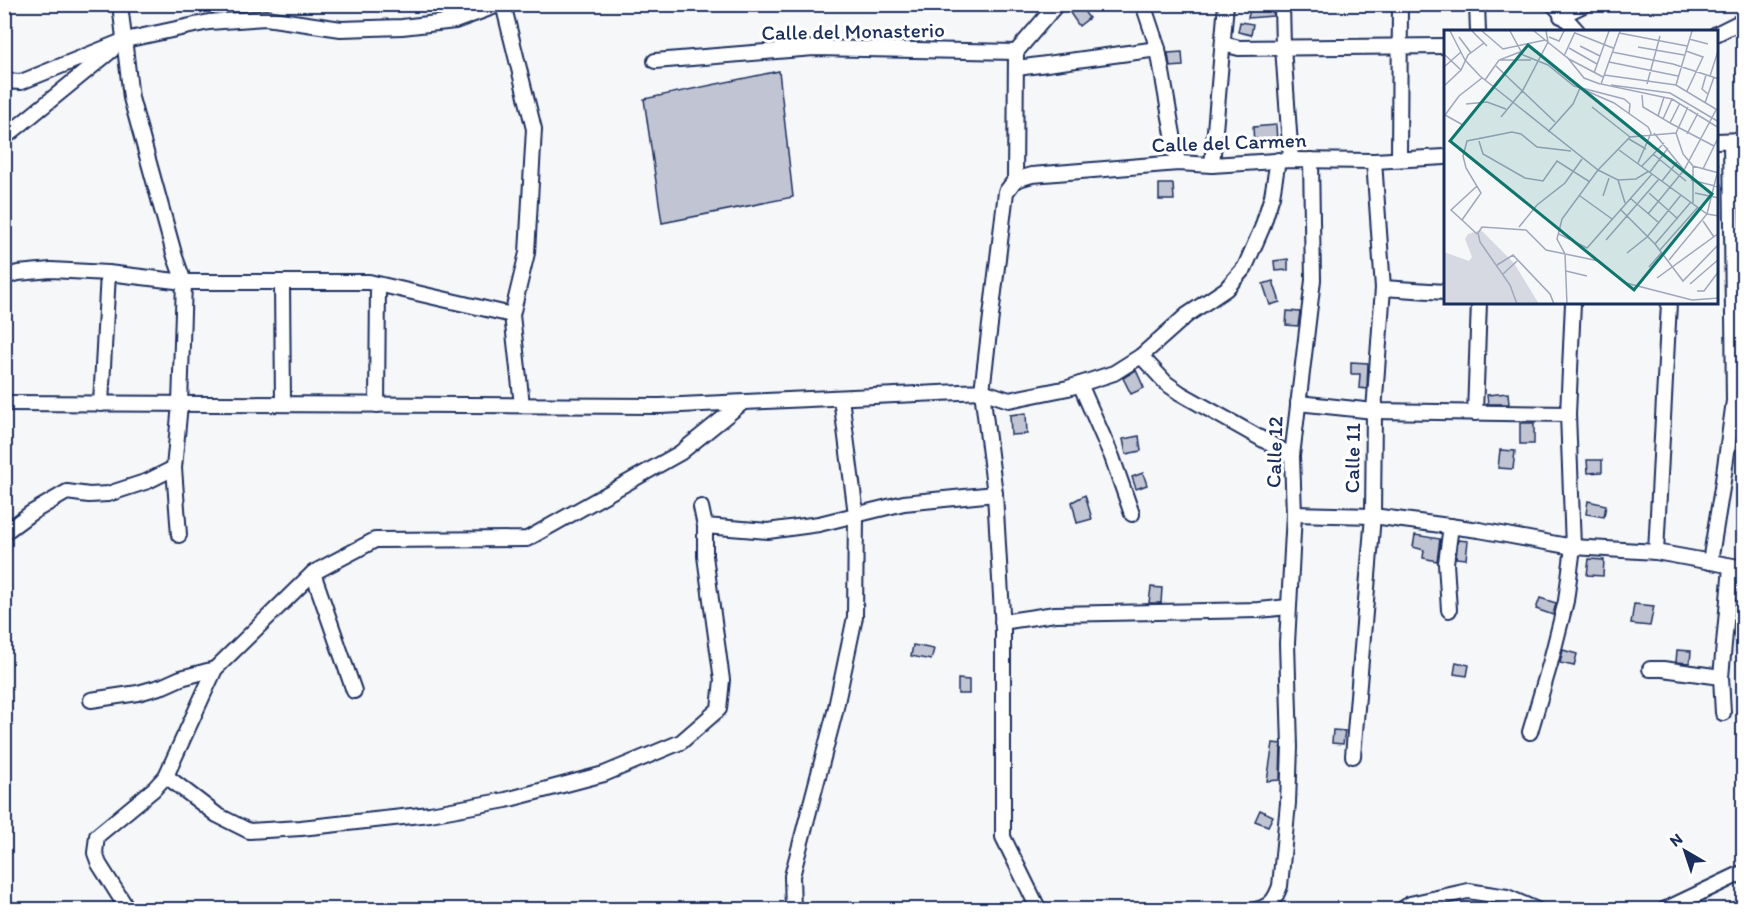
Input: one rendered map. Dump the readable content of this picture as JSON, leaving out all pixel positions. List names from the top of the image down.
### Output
{
  "streets": {
    "street": [
      "Calle del Monasterio",
      "Calle del Carmen",
      "Calle 12",
      "Calle 11"
    ]
  },
  "crossings": [
    ["Calle del Carmen", "Calle 12"],
    ["Calle del Carmen", "Calle 11"]
  ],
  "north": "top left"
}
